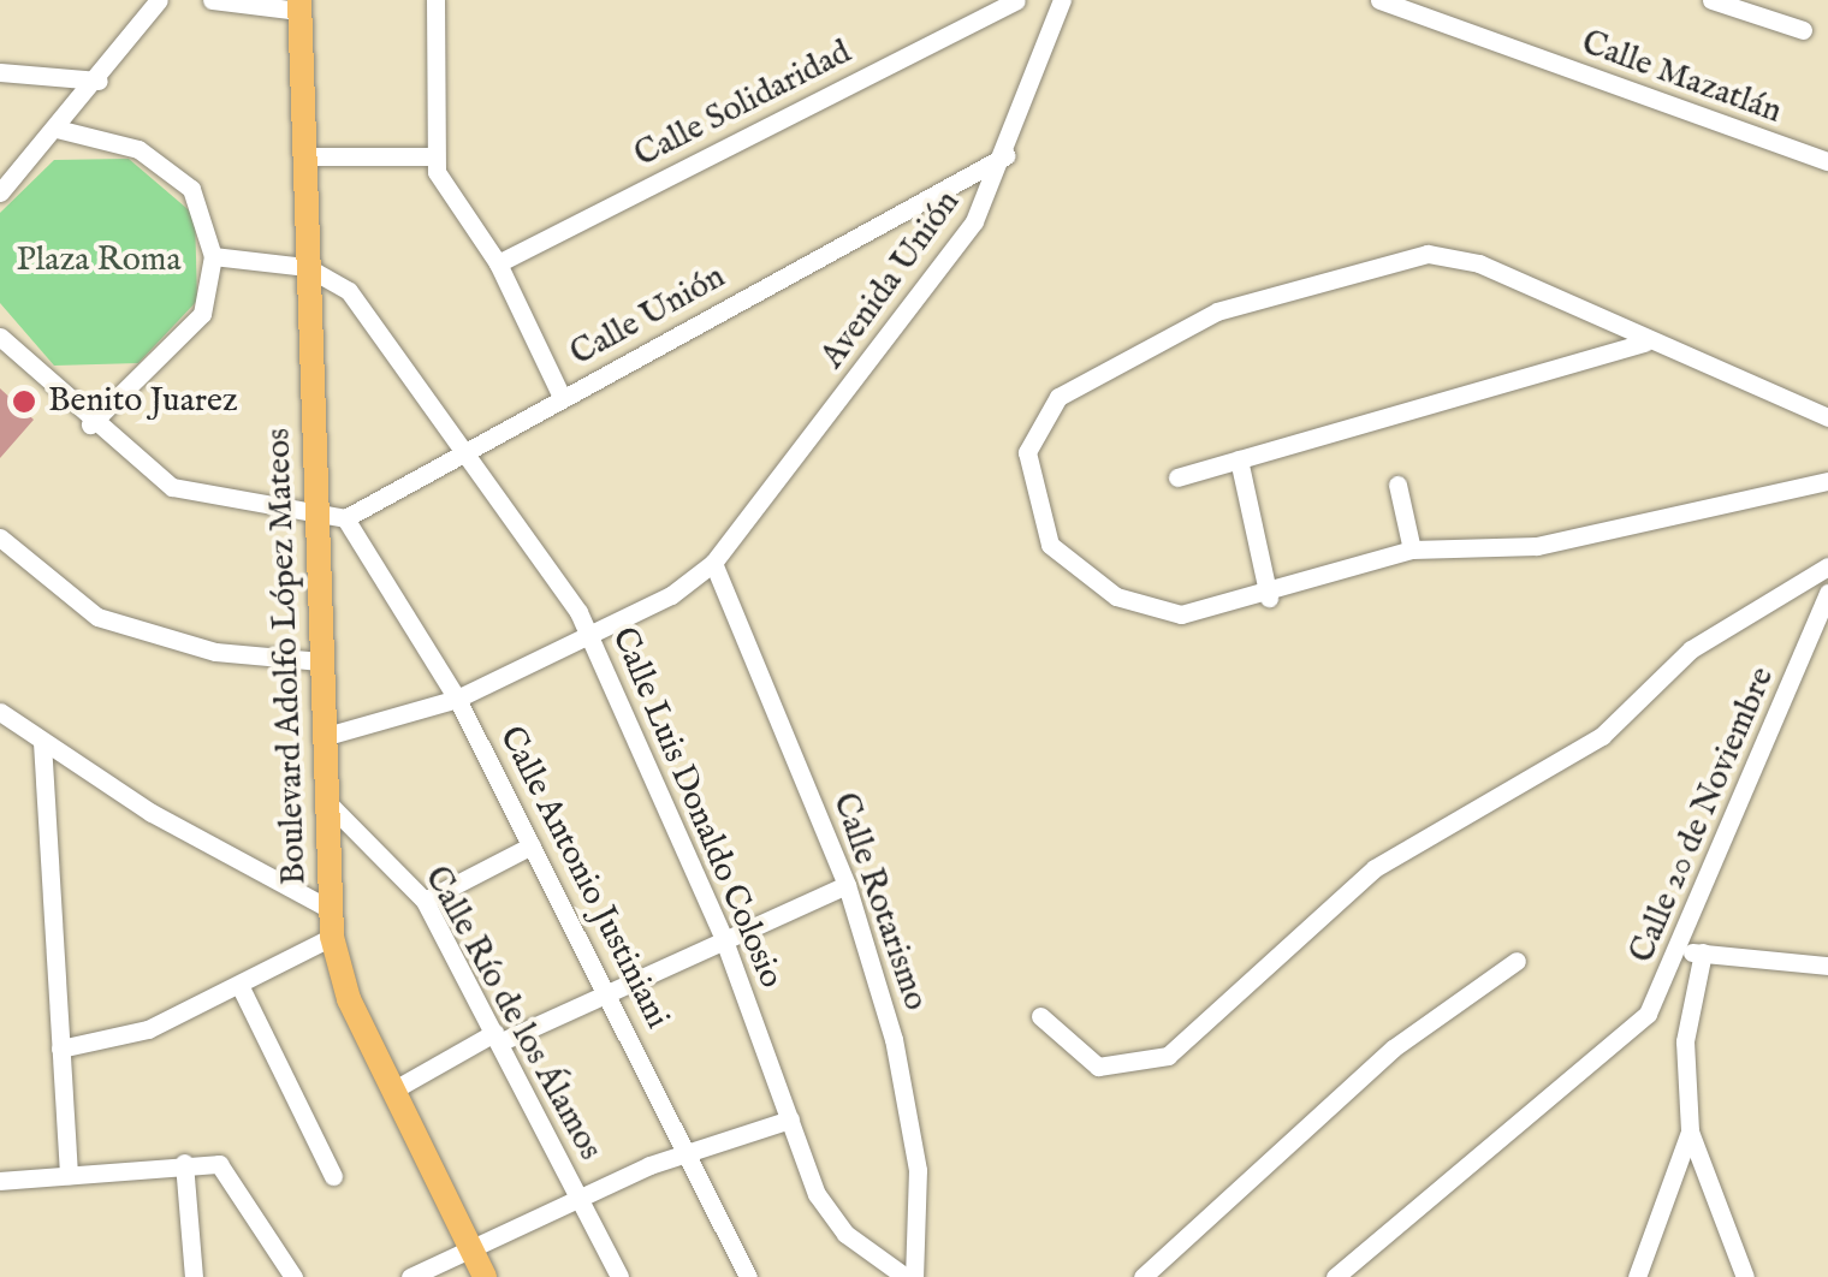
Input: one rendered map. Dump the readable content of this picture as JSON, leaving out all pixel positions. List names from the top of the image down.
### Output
{
  "streets": {
    "main road": ["Boulevard Adolfo López Mateos"],
    "street": [
      "Calle Mazatlán",
      "Calle Solidaridad",
      "Avenida Unión",
      "Calle Unión",
      "Calle Luis Donaldo Colosio",
      "Calle 20 de Noviembre",
      "Calle Antonio Justiniani",
      "Calle Rotarismo",
      "Calle Río de los Álamos"
    ]
  },
  "crossings": [
    ["Avenida Unión", "Calle Unión"],
    ["Avenida Unión", "Calle Rotarismo"],
    ["Calle Unión", "Calle Luis Donaldo Colosio"],
    ["Calle Unión", "Calle Antonio Justiniani"],
    ["Boulevard Adolfo López Mateos", "Calle Luis Donaldo Colosio"],
    ["Boulevard Adolfo López Mateos", "Calle Río de los Álamos"]
  ],
  "parks": ["Plaza Roma"],
  "places": ["Benito Juarez"]
}
